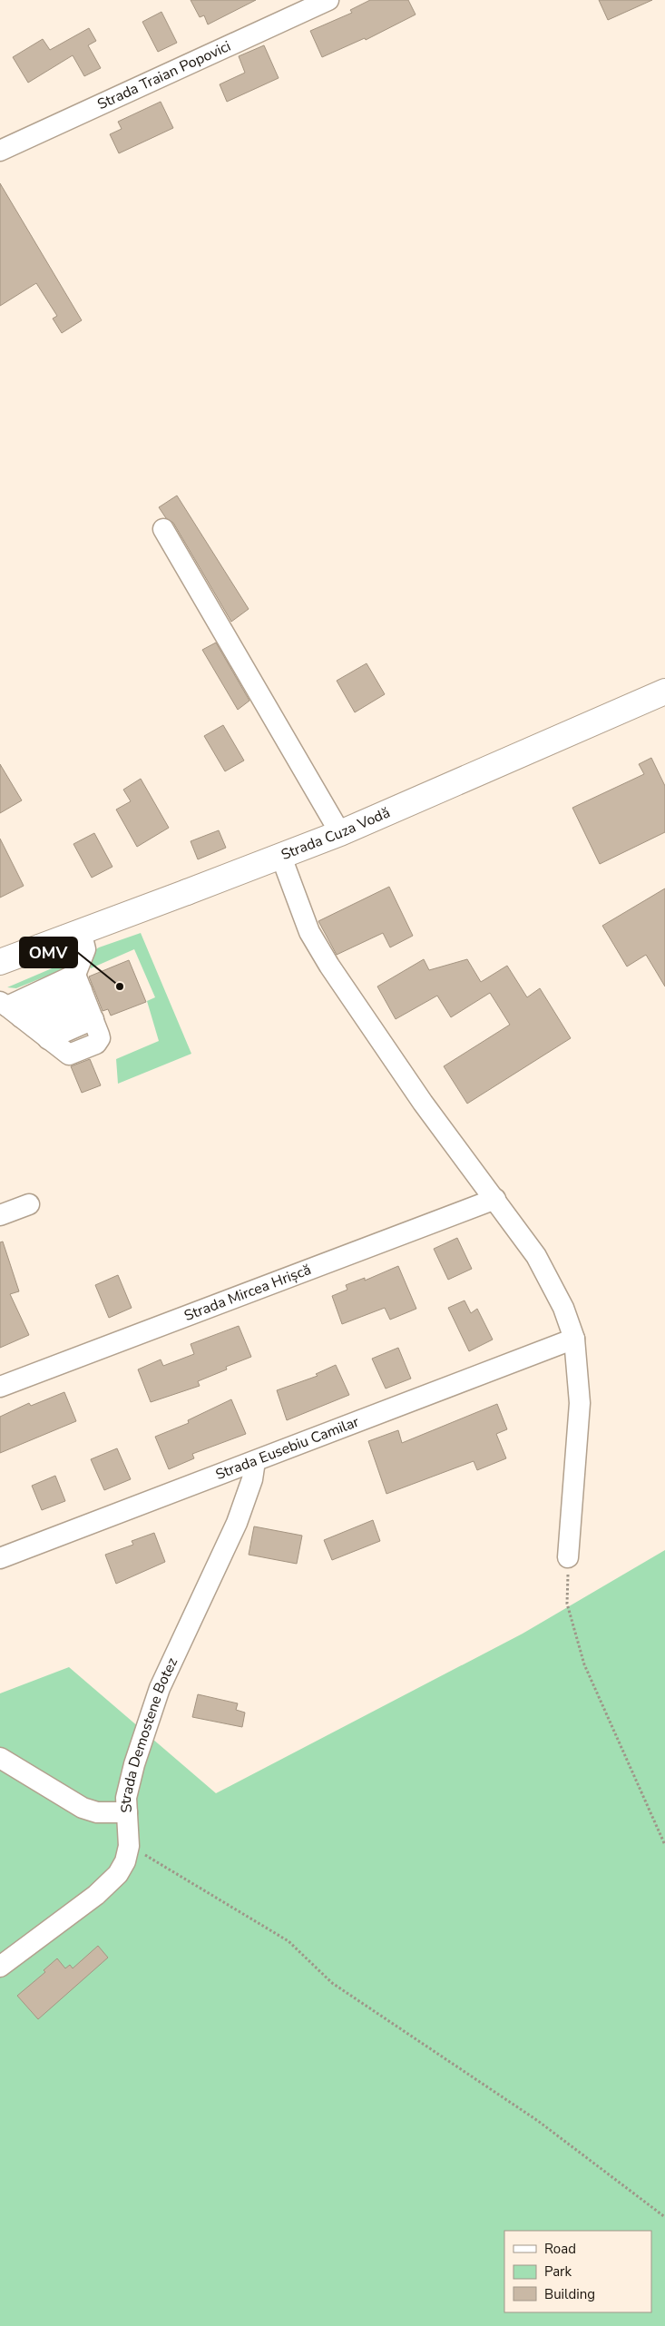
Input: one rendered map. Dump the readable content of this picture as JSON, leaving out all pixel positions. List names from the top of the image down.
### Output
{
  "streets": {
    "main road": ["Strada Cuza Vodă"],
    "street": [
      "Strada Traian Popovici",
      "Strada Mircea Hrișcă",
      "Strada Eusebiu Camilar",
      "Strada Demostene Botez"
    ]
  },
  "crossings": [
    ["Strada Eusebiu Camilar", "Strada Demostene Botez"]
  ],
  "places": ["OMV"],
  "legend": ["Road", "Park", "Building"]
}
